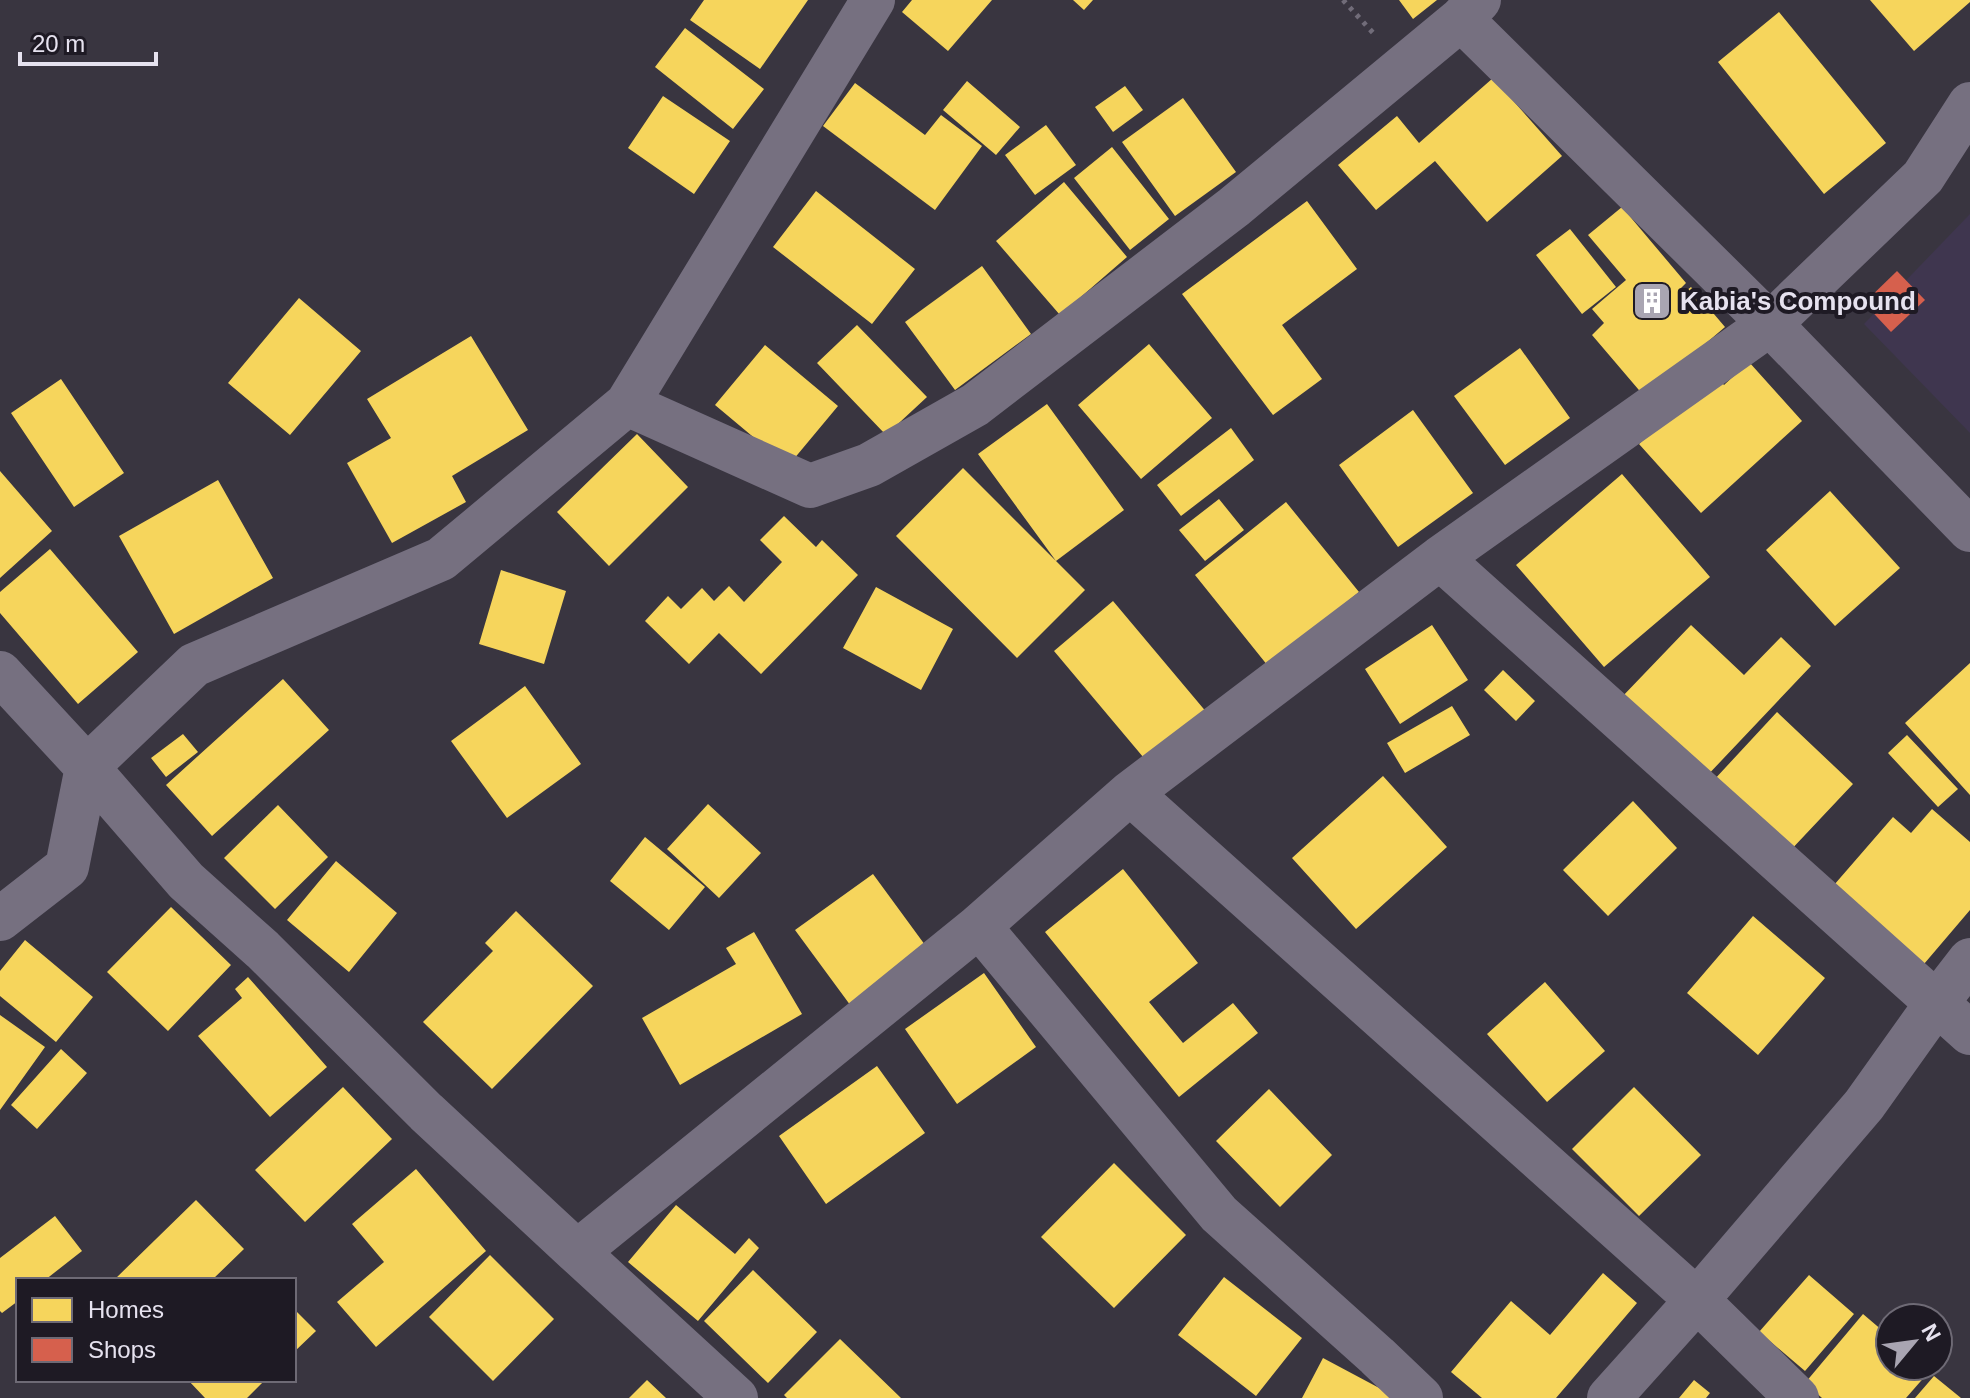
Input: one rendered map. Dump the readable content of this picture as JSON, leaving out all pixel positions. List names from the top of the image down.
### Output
{
  "places": {
    "building": ["Kabia's Compound"]
  },
  "legend": ["Homes", "Shops"],
  "scale_bar": "20 m",
  "north": "top right"
}
